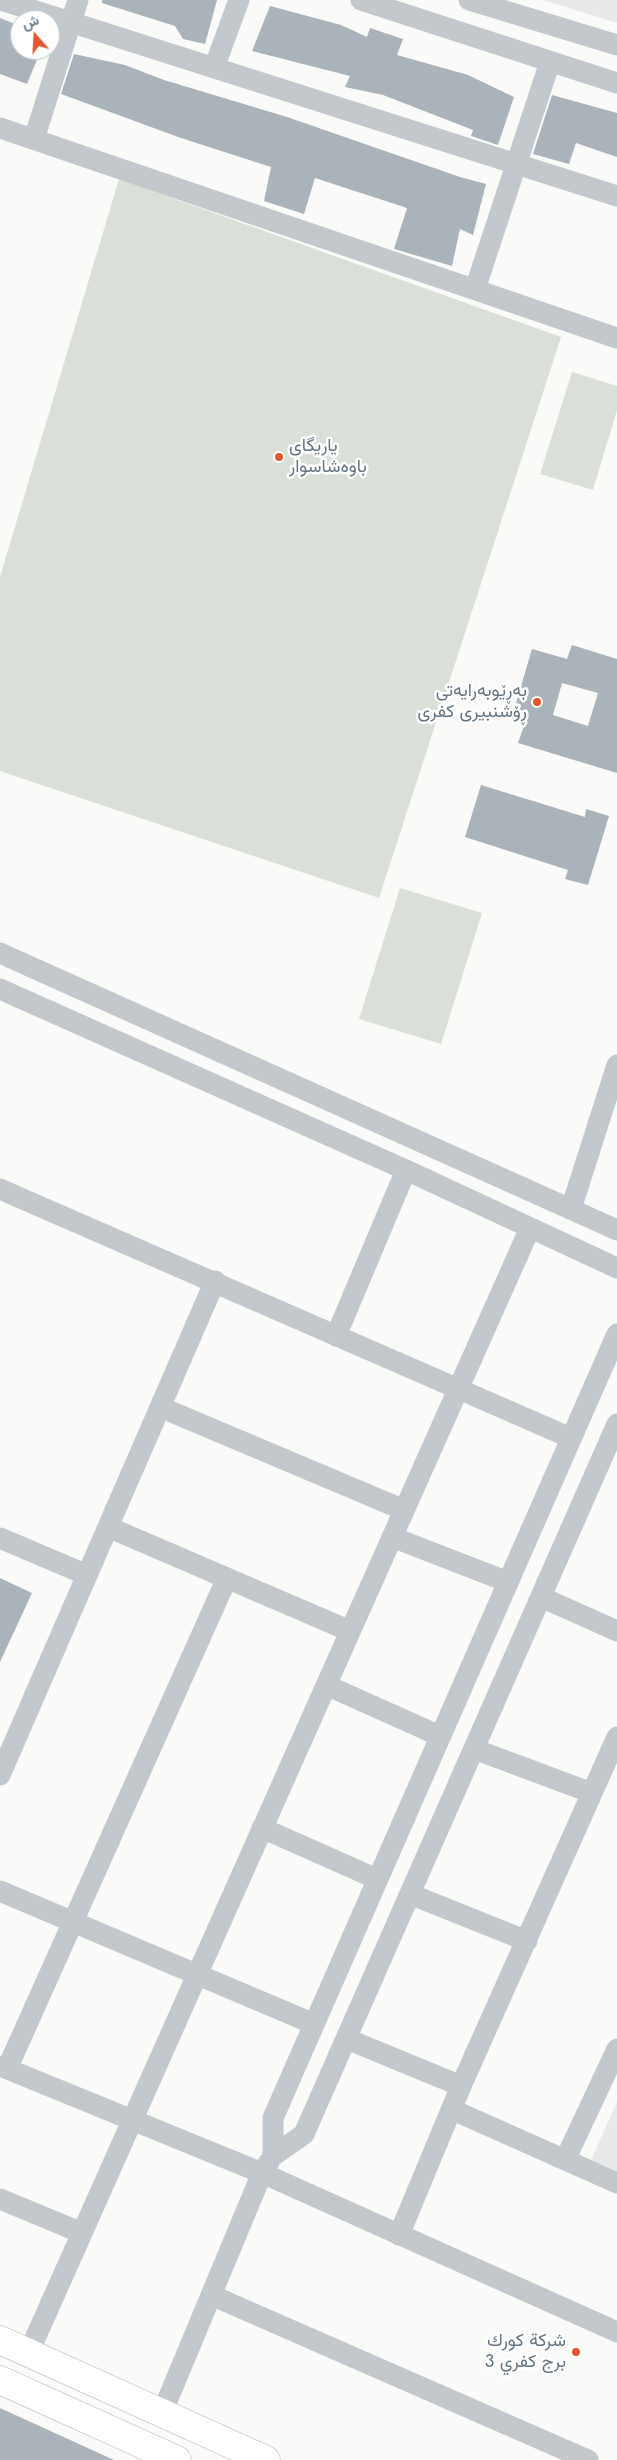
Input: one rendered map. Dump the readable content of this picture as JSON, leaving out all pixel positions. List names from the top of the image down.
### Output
{
  "places": ["یاریگای باوەشاسوار", "بەڕێوبەرایەتی ڕۆشنبیری کفری", "شركة كورك برج كفري 3"],
  "north": "top"
}
